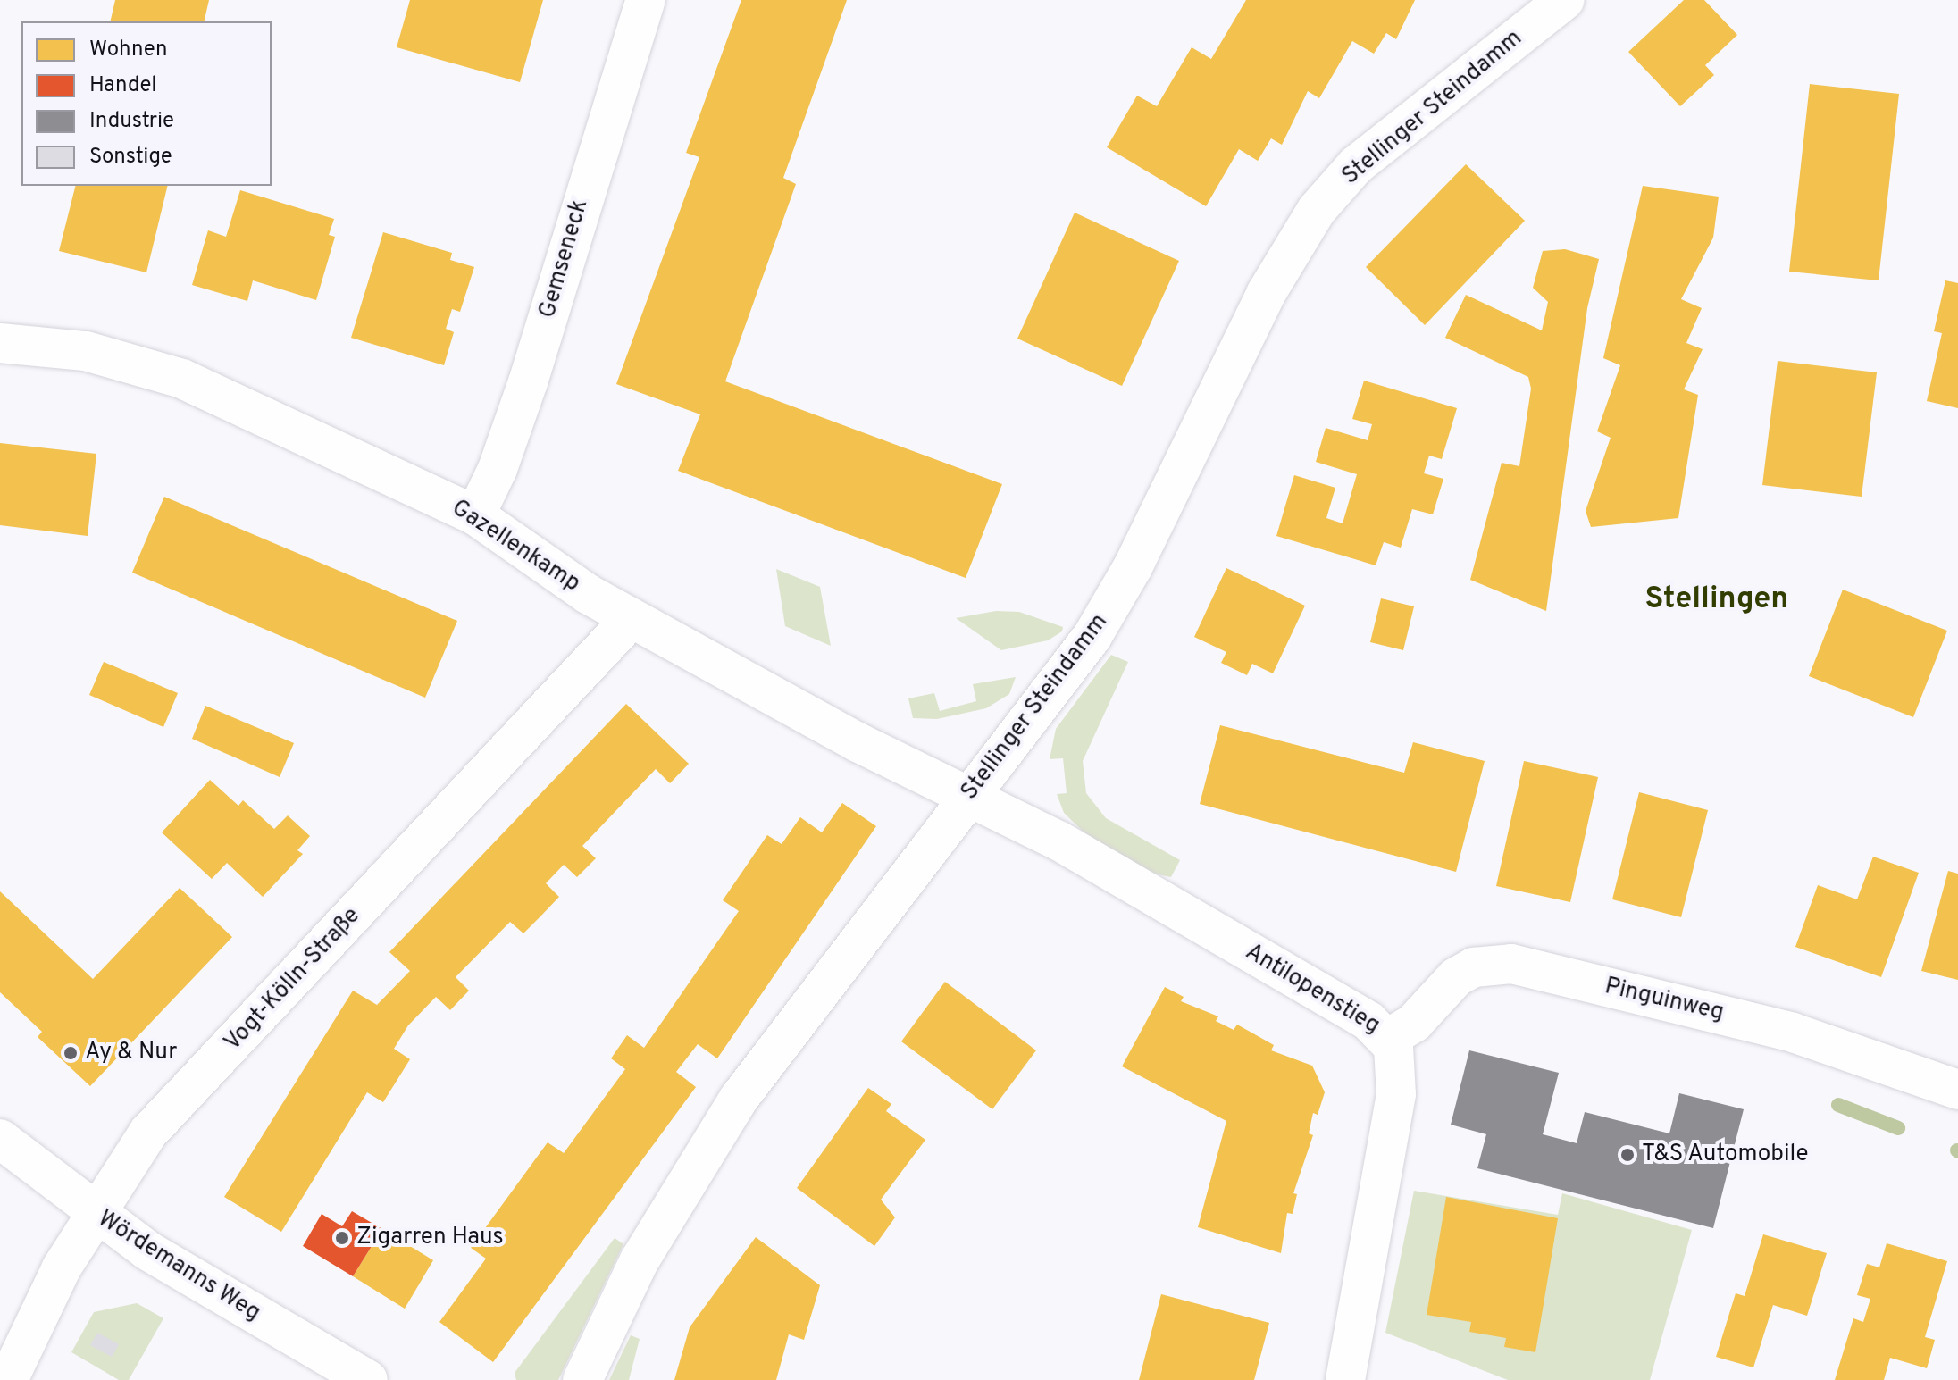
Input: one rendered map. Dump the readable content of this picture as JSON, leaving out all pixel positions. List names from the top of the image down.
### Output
{
  "streets": {
    "street": [
      "Stellinger Steindamm",
      "Gemseneck",
      "Gazellenkamp",
      "Vogt-Kölln-Straße",
      "Antilopenstieg",
      "Pinguinweg",
      "Wördemanns Weg"
    ]
  },
  "crossings": [
    ["Stellinger Steindamm", "Gazellenkamp"],
    ["Stellinger Steindamm", "Antilopenstieg"],
    ["Gemseneck", "Gazellenkamp"],
    ["Gazellenkamp", "Vogt-Kölln-Straße"],
    ["Gazellenkamp", "Antilopenstieg"],
    ["Vogt-Kölln-Straße", "Wördemanns Weg"],
    ["Antilopenstieg", "Pinguinweg"]
  ],
  "districts": ["Stellingen"],
  "places": ["Ay & Nur", "T&S Automobile", "Zigarren Haus"],
  "legend": [
    "Wohnen",
    "Handel",
    "Industrie",
    "Sonstige"
  ]
}
